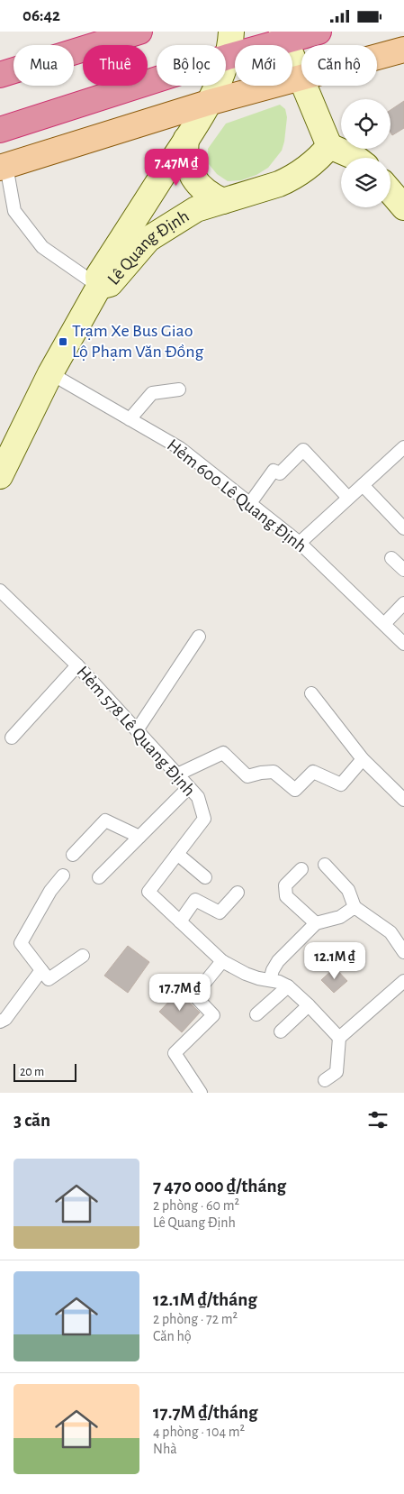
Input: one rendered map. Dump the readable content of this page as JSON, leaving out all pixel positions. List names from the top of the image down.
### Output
{
  "streets": {
    "main road": ["Lê Quang Định"],
    "lane": ["Hẻm 600 Lê Quang Định", "Hẻm 578 Lê Quang Định"]
  },
  "crossings": [
    ["Lê Quang Định", "Hẻm 600 Lê Quang Định"]
  ],
  "places": {
    "transit": ["Trạm Xe Bus Giao Lộ Phạm Văn Đồng"]
  },
  "scale_bar": "20 m",
  "page": {
    "status": "06:42",
    "chip": [
      "Mua",
      "Thuê",
      "Bộ lọc",
      "Mới",
      "Căn hộ"
    ],
    "price": ["7.47M ₫", "12.1M ₫", "17.7M ₫"],
    "scale": "20 m",
    "heading": "3 căn",
    "list": [
      {
        "name": "7 470 000 ₫/tháng",
        "note": "2 phòng · 60 m² · Lê Quang Định"
      },
      {
        "name": "12.1M ₫/tháng",
        "note": "2 phòng · 72 m² · Căn hộ"
      },
      {
        "name": "17.7M ₫/tháng",
        "note": "4 phòng · 104 m² · Nhà"
      }
    ]
  }
}
